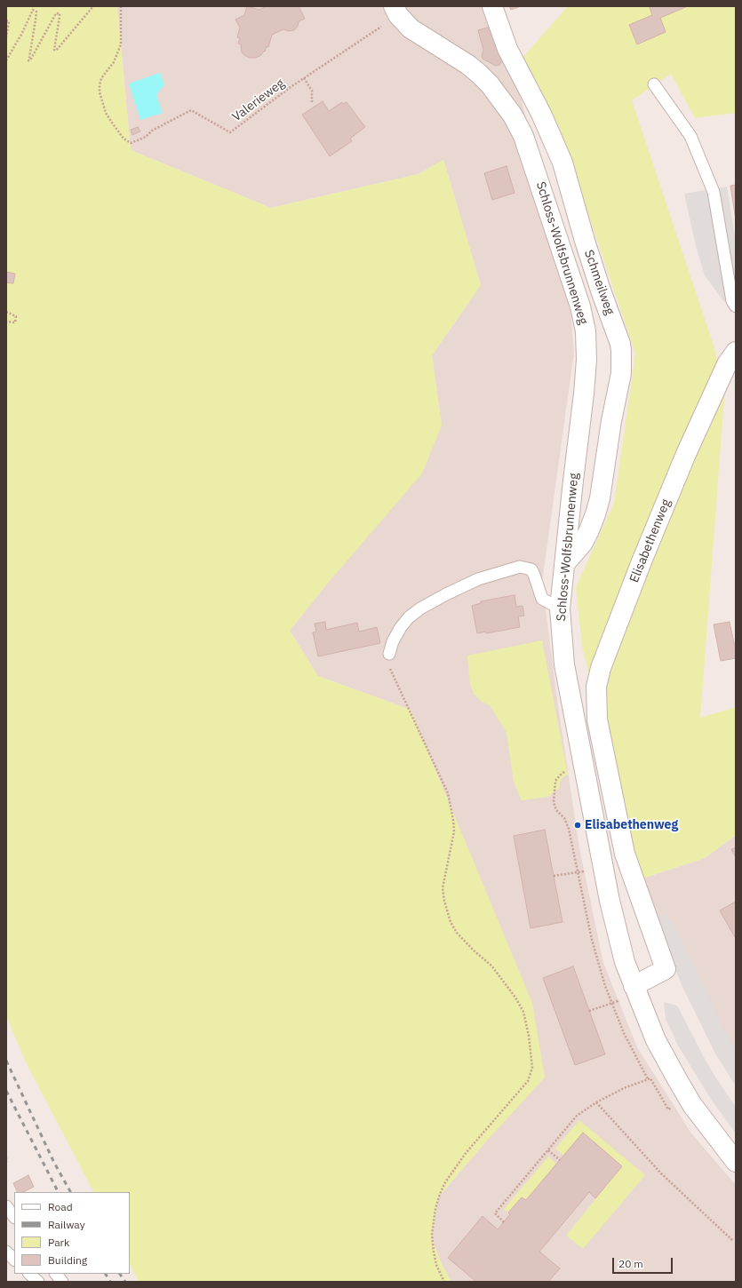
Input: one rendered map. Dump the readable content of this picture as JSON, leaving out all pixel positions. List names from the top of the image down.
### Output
{
  "streets": {
    "street": ["Schloss-Wolfsbrunnenweg", "Schmeilweg", "Elisabethenweg"],
    "path": ["Valerieweg"]
  },
  "crossings": [
    ["Schloss-Wolfsbrunnenweg", "Schmeilweg"],
    ["Schloss-Wolfsbrunnenweg", "Elisabethenweg"]
  ],
  "places": ["Elisabethenweg"],
  "legend": [
    "Road",
    "Railway",
    "Park",
    "Building"
  ],
  "scale_bar": "20 m"
}
